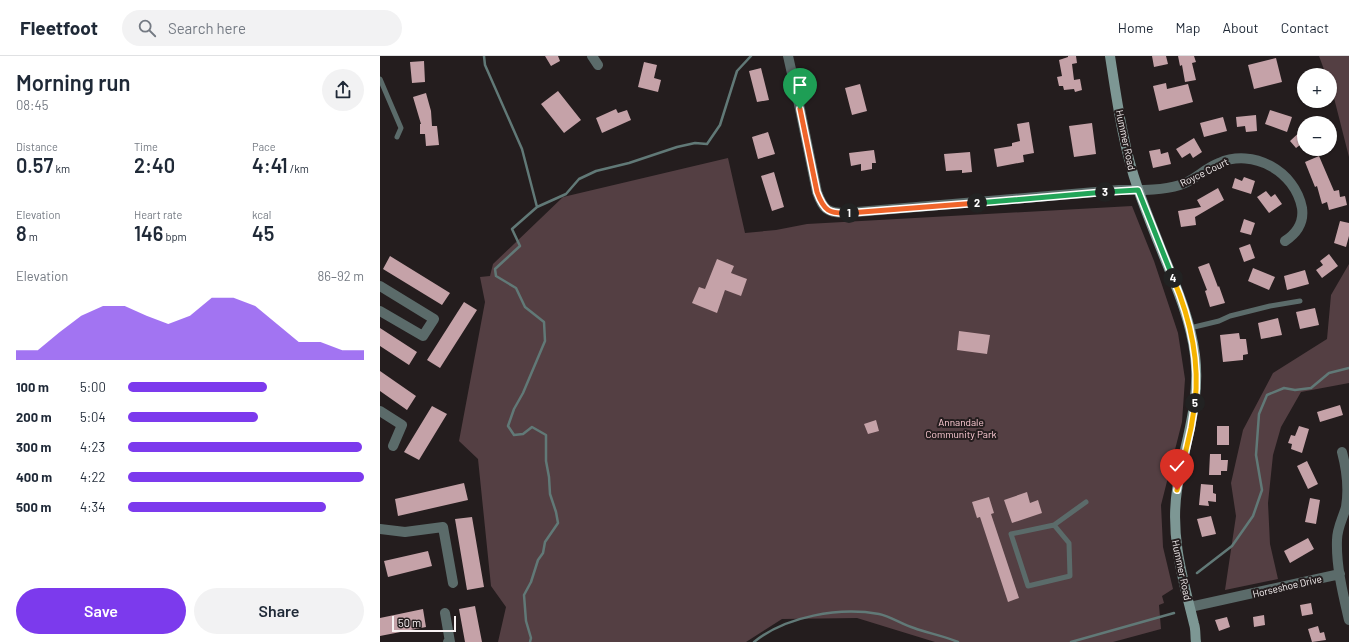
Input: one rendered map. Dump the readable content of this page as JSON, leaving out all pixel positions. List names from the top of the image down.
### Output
{
  "streets": {
    "main road": ["Hummer Road"],
    "street": ["Royce Court", "Horseshoe Drive"]
  },
  "crossings": [
    ["Hummer Road", "Royce Court"],
    ["Hummer Road", "Horseshoe Drive"]
  ],
  "parks": ["Annandale Community Park"],
  "scale_bar": "50 m",
  "page": {
    "header": "Fleetfoot",
    "search": "Search here",
    "nav": [
      "Home",
      "Map",
      "About",
      "Contact"
    ],
    "heading": ["Morning run", "08:45"],
    "map_buttons": ["+", "−"],
    "stats": [
      ["Distance", "0.57 km"],
      ["Time", "2:40"],
      ["Pace", "4:41 /km"],
      ["Elevation", "8 m"],
      ["Heart rate", "146 bpm"],
      ["kcal", "45"]
    ],
    "pins": [
      "3",
      "2",
      "1",
      "4",
      "5"
    ],
    "chart": ["Elevation", "86–92 m"],
    "list": [
      {
        "name": "100 m",
        "note": "5:00"
      },
      {
        "name": "200 m",
        "note": "5:04"
      },
      {
        "name": "300 m",
        "note": "4:23"
      },
      {
        "name": "400 m",
        "note": "4:22"
      },
      {
        "name": "500 m",
        "note": "4:34"
      }
    ],
    "buttons": ["Save", "Share"],
    "scale": "50 m"
  }
}
